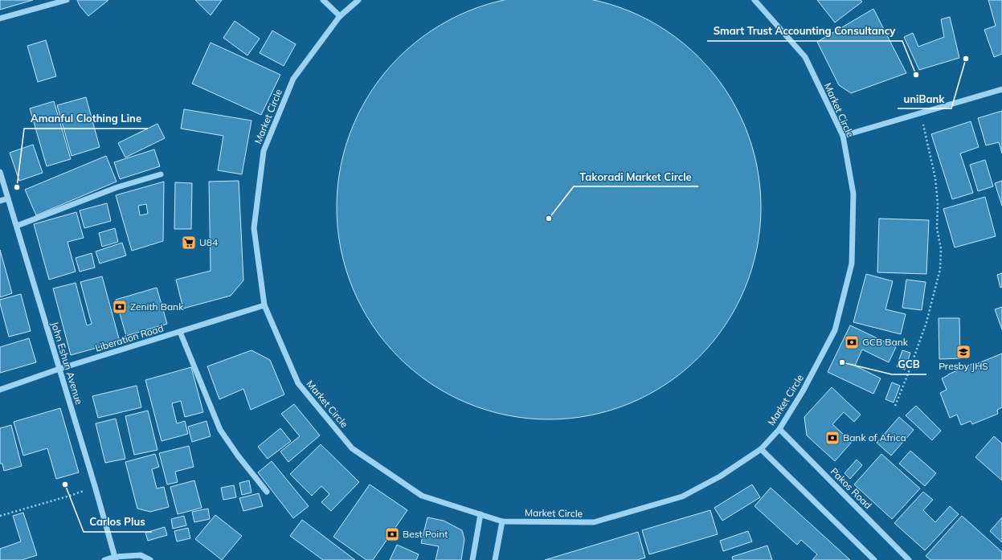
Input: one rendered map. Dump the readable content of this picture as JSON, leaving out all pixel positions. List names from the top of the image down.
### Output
{
  "streets": {
    "street": [
      "Market Circle",
      "Liberation Road",
      "John Eshun Avenue",
      "Pakos Road"
    ]
  },
  "crossings": [
    ["Market Circle", "Liberation Road"],
    ["Market Circle", "Pakos Road"],
    ["Liberation Road", "John Eshun Avenue"]
  ],
  "places": {
    "other": [
      "uniBank",
      "Smart Trust Accounting Consultancy",
      "Amanful Clothing Line",
      "Takoradi Market Circle",
      "GCB",
      "Carlos Plus"
    ],
    "supermarket": ["U84"],
    "bank": [
      "Zenith Bank",
      "GCB Bank",
      "Bank of Africa",
      "Best Point"
    ],
    "school or university": ["Presby JHS"]
  }
}
